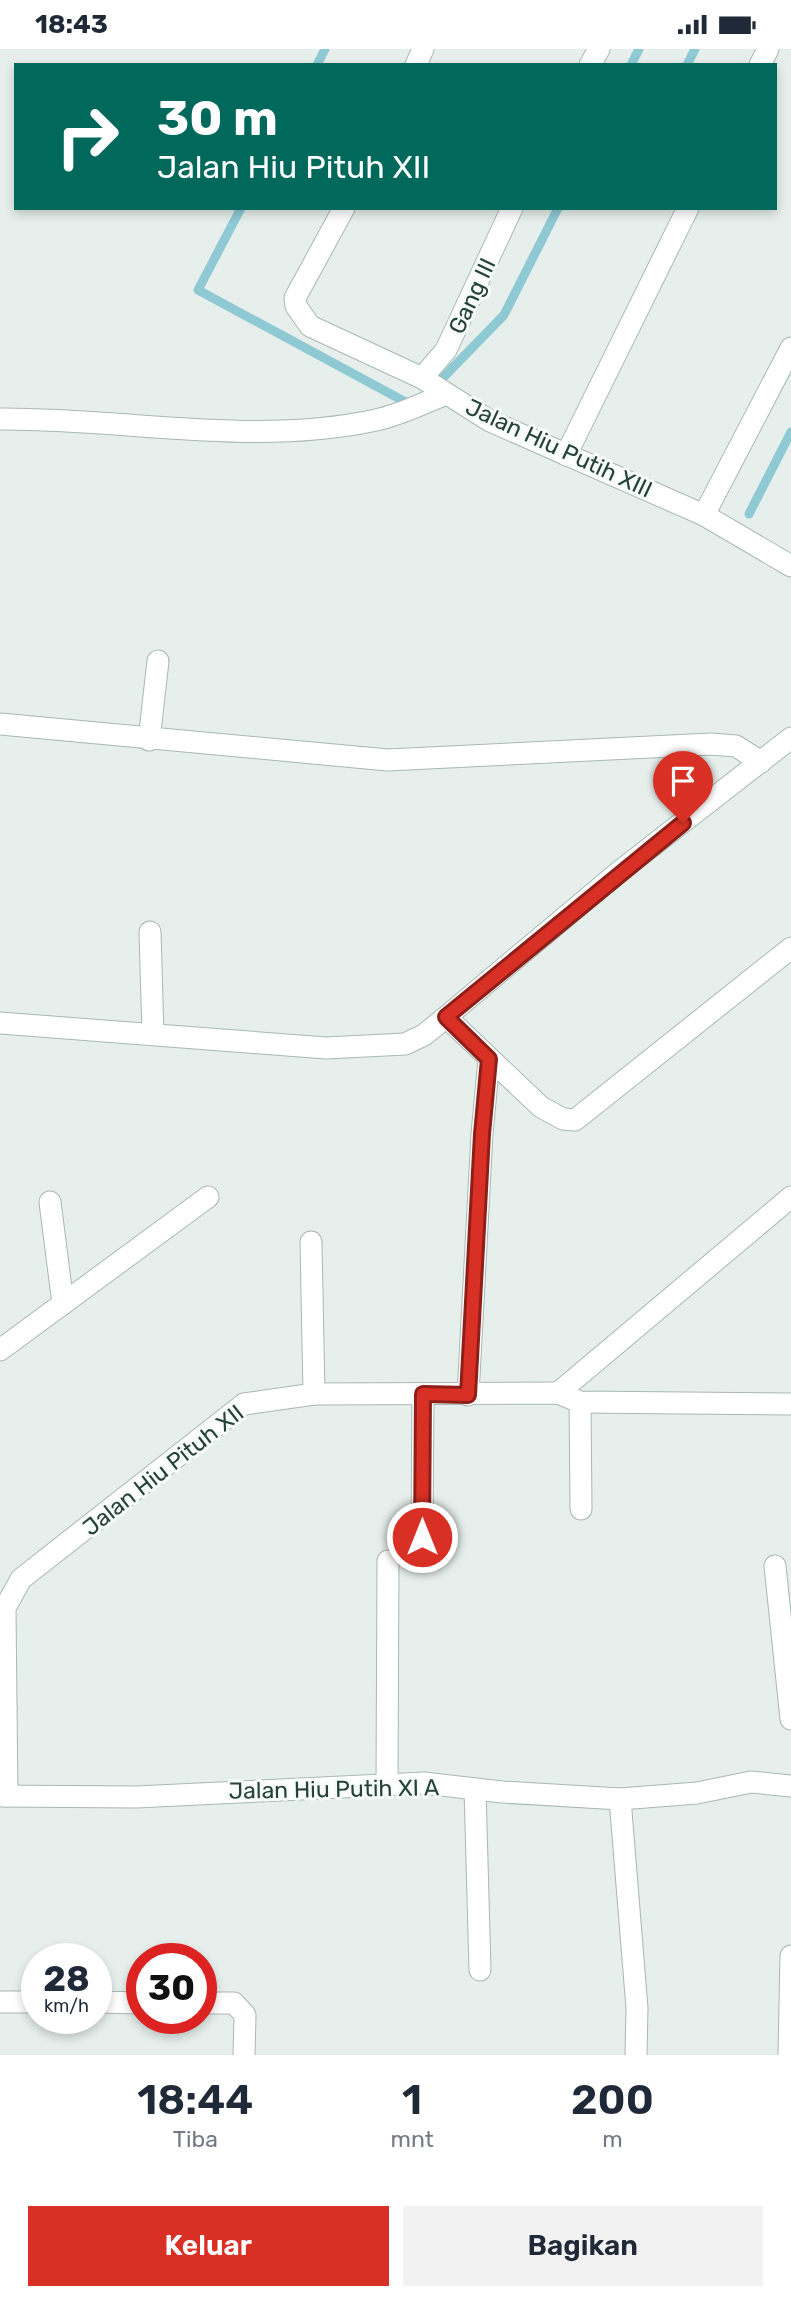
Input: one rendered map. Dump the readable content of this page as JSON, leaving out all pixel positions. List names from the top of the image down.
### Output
{
  "streets": {
    "street": [
      "Gang III",
      "Jalan Hiu Putih XIII",
      "Jalan Hiu Pituh XII",
      "Jalan Hiu Putih XI A"
    ]
  },
  "crossings": [
    ["Gang III", "Jalan Hiu Putih XIII"],
    ["Jalan Hiu Pituh XII", "Jalan Hiu Putih XI A"]
  ],
  "page": {
    "status": "18:43",
    "turn": ["30 m", "Jalan Hiu Pituh XII"],
    "speed": "28 km/h",
    "limit": "30",
    "eta": [
      "18:44",
      "Tiba",
      "1",
      "mnt",
      "200",
      "m"
    ],
    "buttons": ["Keluar", "Bagikan"]
  }
}
